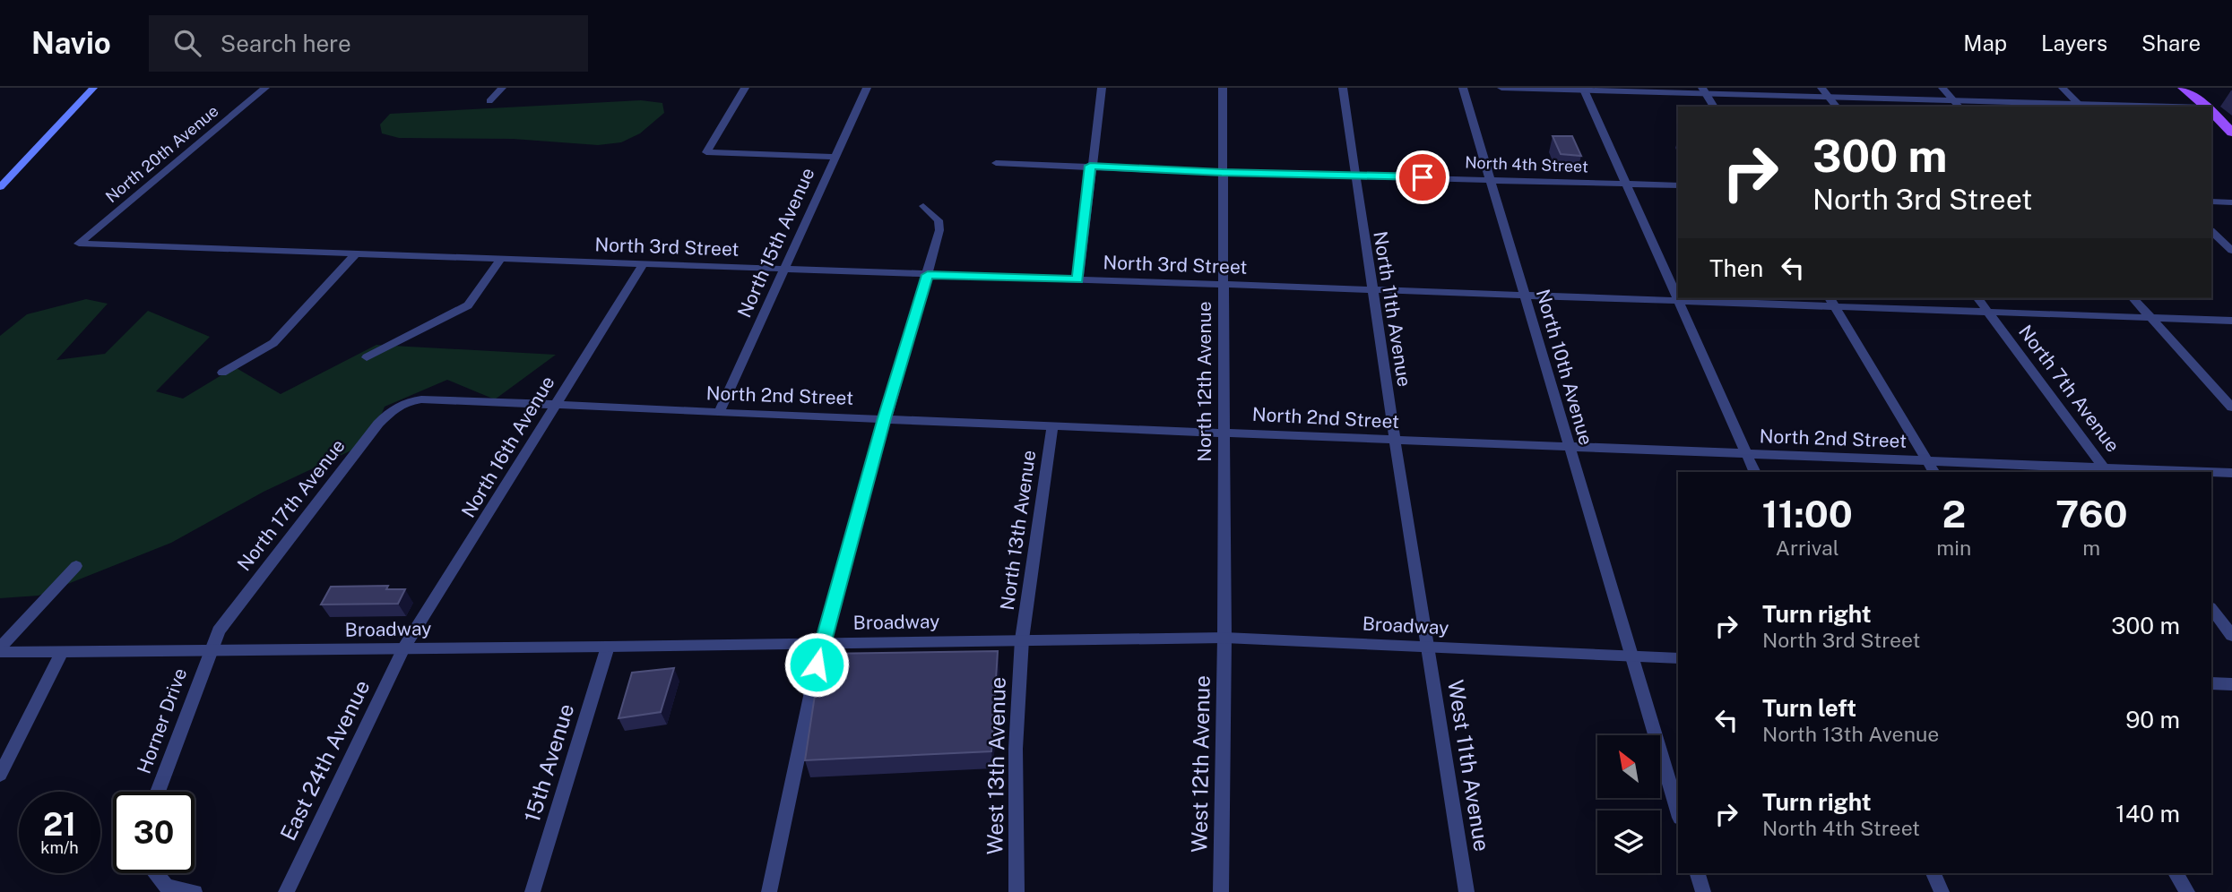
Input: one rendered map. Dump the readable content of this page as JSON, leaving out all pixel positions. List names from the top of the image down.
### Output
{
  "streets": {
    "street": [
      "North 20th Avenue",
      "North 4th Street",
      "North 15th Avenue",
      "North 3rd Street",
      "North 11th Avenue",
      "North 10th Avenue",
      "North 12th Avenue",
      "North 7th Avenue",
      "North 2nd Street",
      "North 16th Avenue",
      "North 17th Avenue",
      "North 13th Avenue",
      "Broadway",
      "Horner Drive",
      "East 24th Avenue",
      "15th Avenue",
      "West 12th Avenue",
      "West 13th Avenue",
      "West 11th Avenue"
    ]
  },
  "crossings": [
    ["North 20th Avenue", "North 3rd Street"],
    ["North 4th Street", "North 11th Avenue"],
    ["North 4th Street", "North 10th Avenue"],
    ["North 4th Street", "North 12th Avenue"],
    ["North 15th Avenue", "North 3rd Street"],
    ["North 15th Avenue", "North 2nd Street"],
    ["North 3rd Street", "North 11th Avenue"],
    ["North 3rd Street", "North 10th Avenue"],
    ["North 3rd Street", "North 12th Avenue"],
    ["North 3rd Street", "North 7th Avenue"],
    ["North 3rd Street", "North 16th Avenue"],
    ["North 11th Avenue", "North 2nd Street"],
    ["North 11th Avenue", "Broadway"],
    ["North 11th Avenue", "West 11th Avenue"],
    ["North 10th Avenue", "North 2nd Street"],
    ["North 10th Avenue", "Broadway"],
    ["North 12th Avenue", "North 2nd Street"],
    ["North 12th Avenue", "Broadway"],
    ["North 12th Avenue", "West 12th Avenue"],
    ["North 7th Avenue", "North 2nd Street"],
    ["North 2nd Street", "North 16th Avenue"],
    ["North 2nd Street", "North 17th Avenue"],
    ["North 2nd Street", "North 13th Avenue"],
    ["North 16th Avenue", "Broadway"],
    ["North 16th Avenue", "East 24th Avenue"],
    ["North 17th Avenue", "Broadway"],
    ["North 17th Avenue", "Horner Drive"],
    ["North 13th Avenue", "Broadway"],
    ["North 13th Avenue", "West 13th Avenue"],
    ["Broadway", "Horner Drive"],
    ["Broadway", "East 24th Avenue"],
    ["Broadway", "15th Avenue"],
    ["Broadway", "West 12th Avenue"],
    ["Broadway", "West 13th Avenue"],
    ["Broadway", "West 11th Avenue"]
  ],
  "north": "top left",
  "page": {
    "header": "Navio",
    "search": "Search here",
    "nav": ["Map", "Layers", "Share"],
    "turn": ["300 m", "North 3rd Street"],
    "then": "Then",
    "eta": [
      "11:00",
      "Arrival",
      "2",
      "min",
      "760",
      "m"
    ],
    "list": [
      {
        "name": "Turn right",
        "note": "North 3rd Street",
        "value": "300 m"
      },
      {
        "name": "Turn left",
        "note": "North 13th Avenue",
        "value": "90 m"
      },
      {
        "name": "Turn right",
        "note": "North 4th Street",
        "value": "140 m"
      }
    ],
    "speed": "21 km/h",
    "limit": "30"
  }
}
